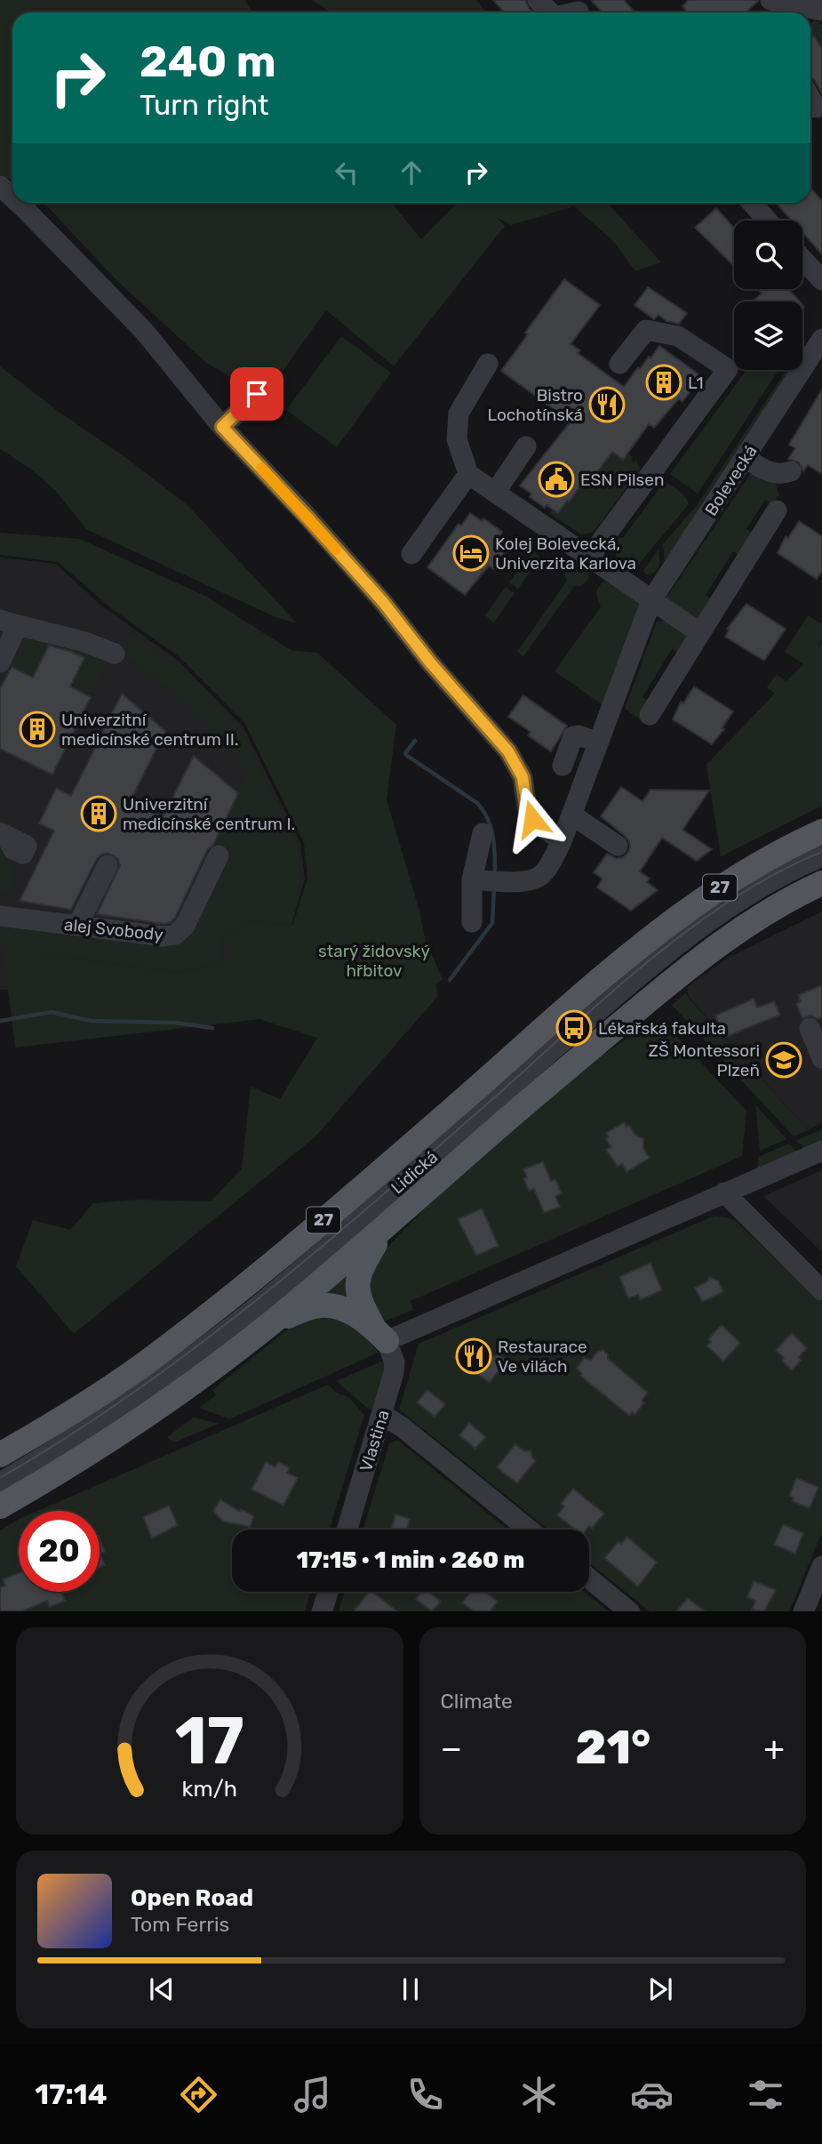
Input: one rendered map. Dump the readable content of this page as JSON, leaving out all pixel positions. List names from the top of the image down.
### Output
{
  "streets": {
    "main road": ["27", "Lidická"],
    "street": ["Bolevecká", "alej Svobody", "Vlastina"]
  },
  "parks": ["starý židovský hřbitov"],
  "places": {
    "building": ["L1", "Univerzitní medicínské centrum II.", "Univerzitní medicínské centrum I."],
    "restaurant": ["Bistro Lochotínská", "Restaurace Ve vilách"],
    "public building": ["ESN Pilsen"],
    "hotel": ["Kolej Bolevecká, Univerzita Karlova"],
    "bus stop": ["Lékařská fakulta"],
    "school or university": ["ZŠ Montessori Plzeň"]
  },
  "page": {
    "turn": ["240 m", "Turn right"],
    "limit": "20",
    "trip": "17:15 · 1 min · 260 m",
    "tile": "Climate",
    "heat": ["−", "21°", "+"],
    "song": ["Open Road", "Tom Ferris"],
    "tabs": "17:14",
    "gauge": ["17", "km/h"]
  }
}
